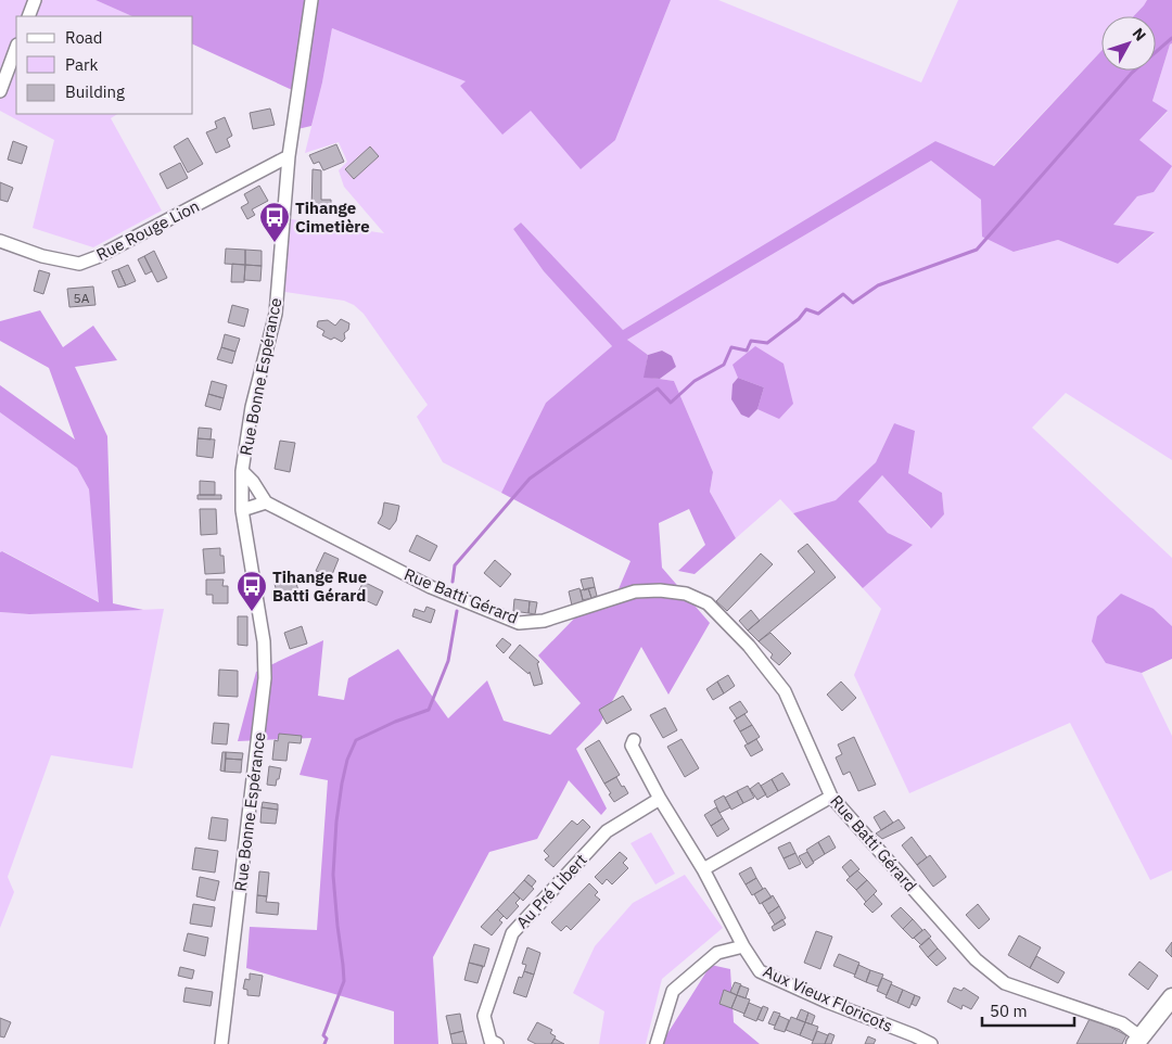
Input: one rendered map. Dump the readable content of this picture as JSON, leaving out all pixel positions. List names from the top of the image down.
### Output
{
  "streets": {
    "street": [
      "Rue Rouge Lion",
      "Rue Bonne Espérance",
      "Rue Batti Gérard",
      "Au Pré Libert",
      "Aux Vieux Floricots"
    ]
  },
  "crossings": [
    ["Rue Rouge Lion", "Rue Bonne Espérance"]
  ],
  "places": {
    "bus stop": ["Tihange Cimetière", "Tihange Rue Batti Gérard"]
  },
  "house_numbers": ["5A"],
  "legend": ["Road", "Park", "Building"],
  "scale_bar": "50 m",
  "north": "top right"
}
